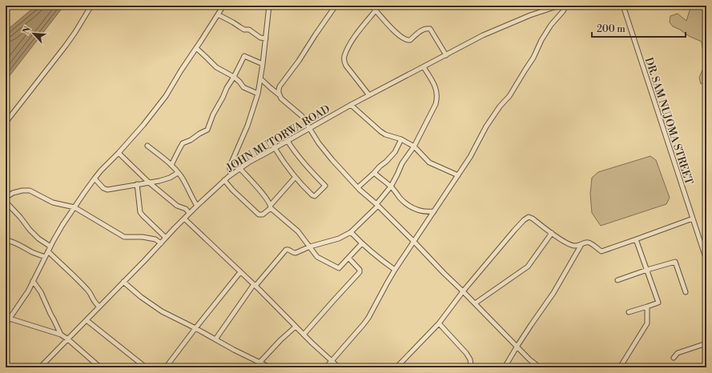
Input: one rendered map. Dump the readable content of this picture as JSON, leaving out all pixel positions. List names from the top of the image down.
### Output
{
  "streets": {
    "street": ["DR. SAM NUJOMA STREET", "JOHN MUTORWA ROAD"]
  },
  "scale_bar": "200 m",
  "north": "top left"
}
